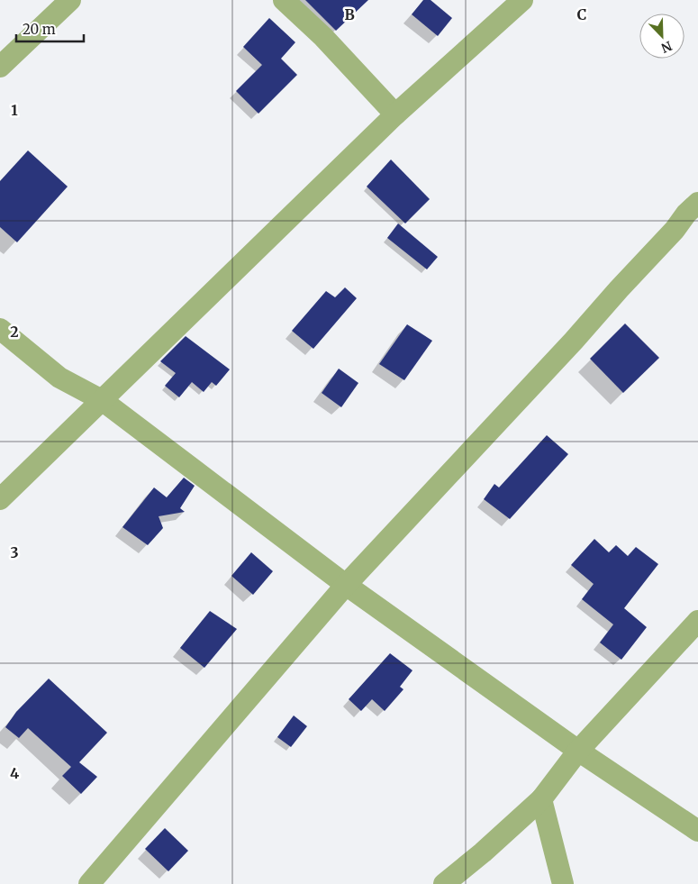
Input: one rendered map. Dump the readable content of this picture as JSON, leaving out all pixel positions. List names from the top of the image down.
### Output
{
  "scale_bar": "20 m",
  "north": "bottom right",
  "grid": {
    "columns": ["B", "C"],
    "rows": [
      "1",
      "2",
      "3",
      "4"
    ]
  }
}
